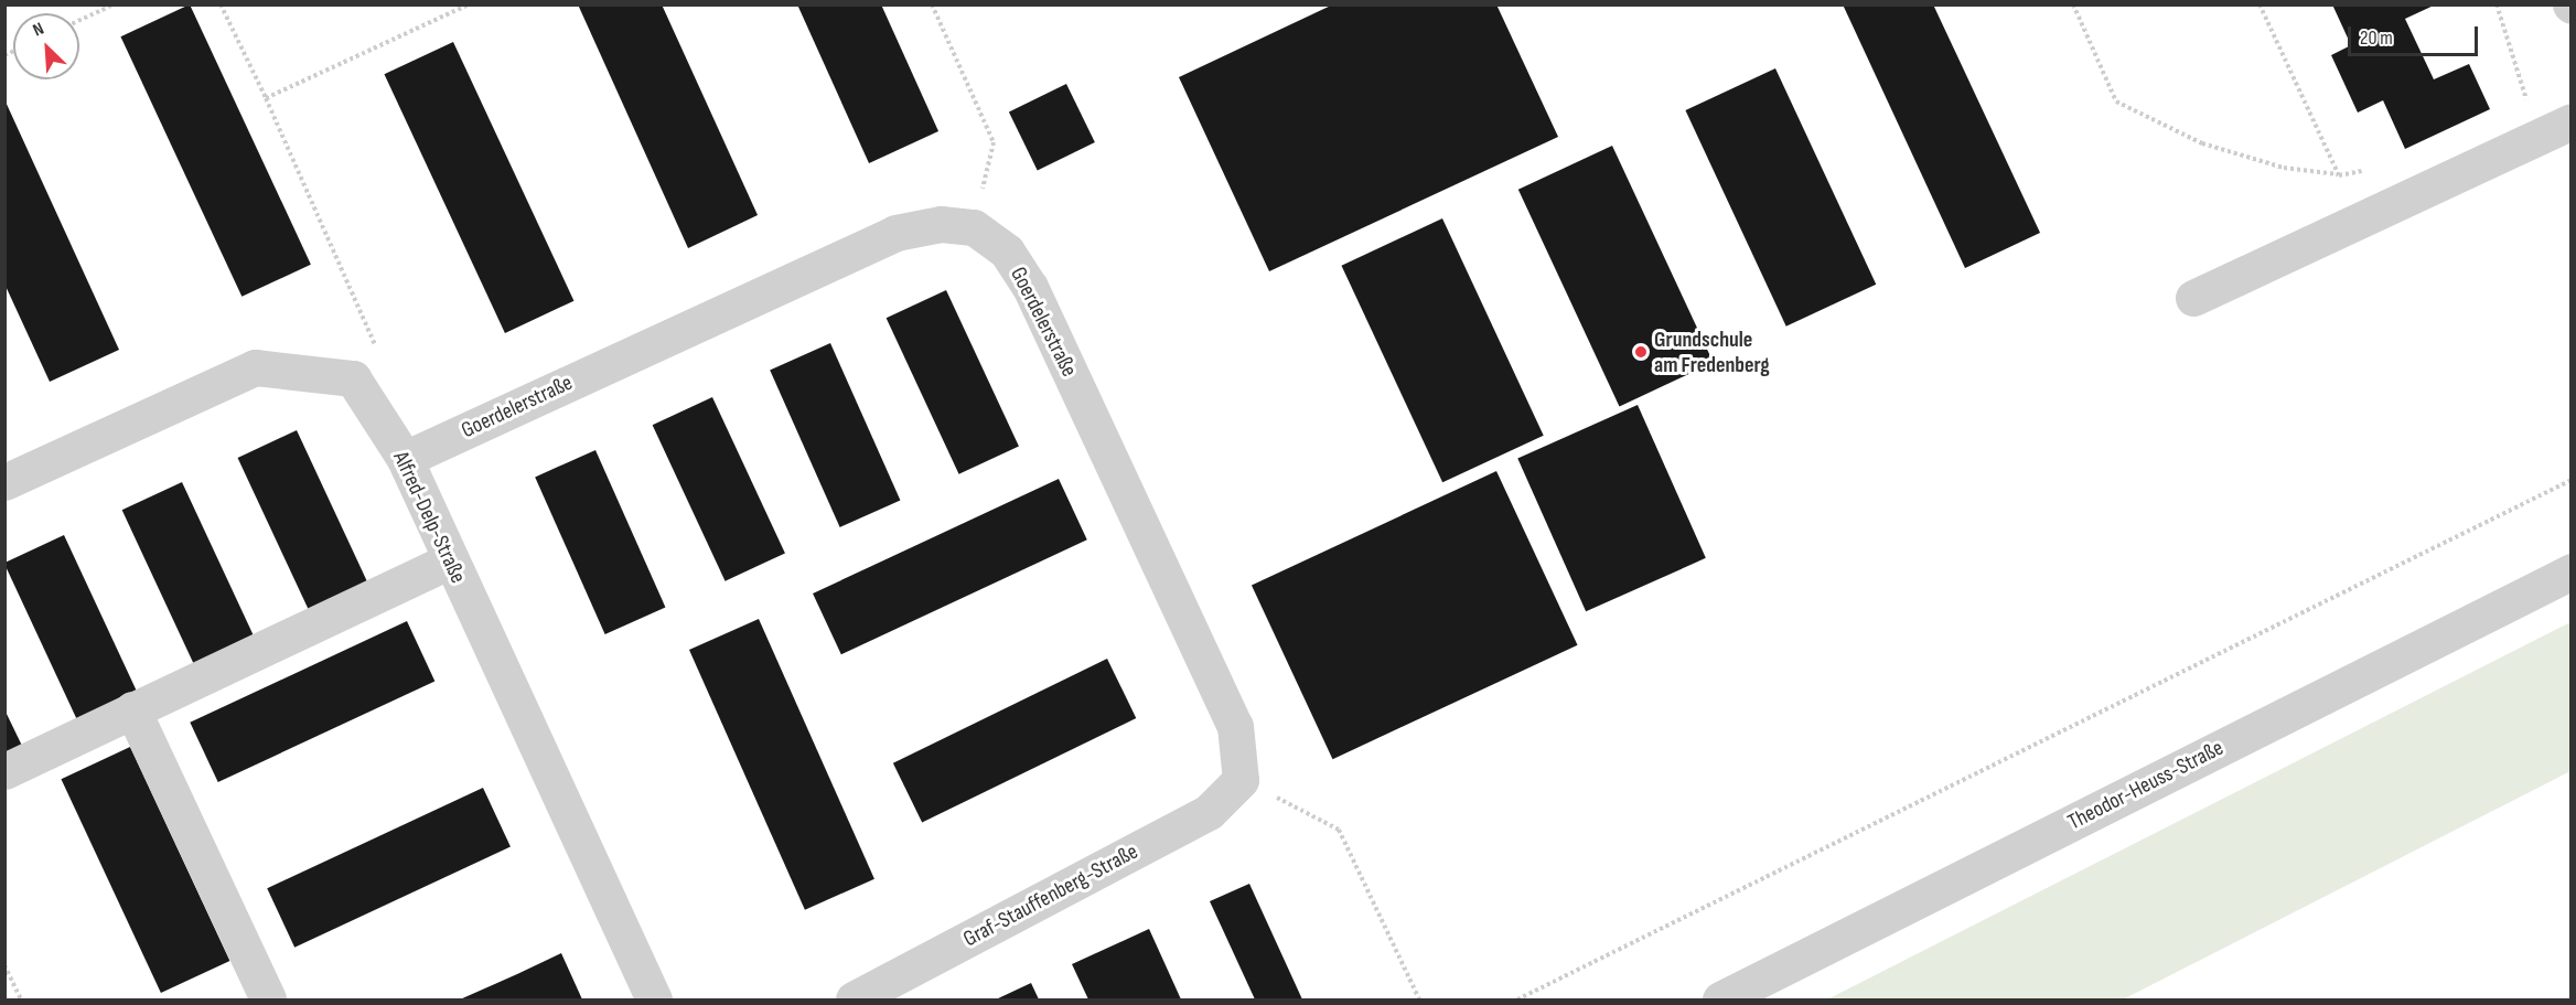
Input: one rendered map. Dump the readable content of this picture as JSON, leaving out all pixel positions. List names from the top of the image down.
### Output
{
  "streets": {
    "street": [
      "Goerdelerstraße",
      "Alfred-Delp-Straße",
      "Theodor-Heuss-Straße",
      "Graf-Stauffenberg-Straße"
    ]
  },
  "crossings": [
    ["Goerdelerstraße", "Alfred-Delp-Straße"],
    ["Goerdelerstraße", "Graf-Stauffenberg-Straße"]
  ],
  "places": ["Grundschule am Fredenberg"],
  "scale_bar": "20 m",
  "north": "top left"
}
